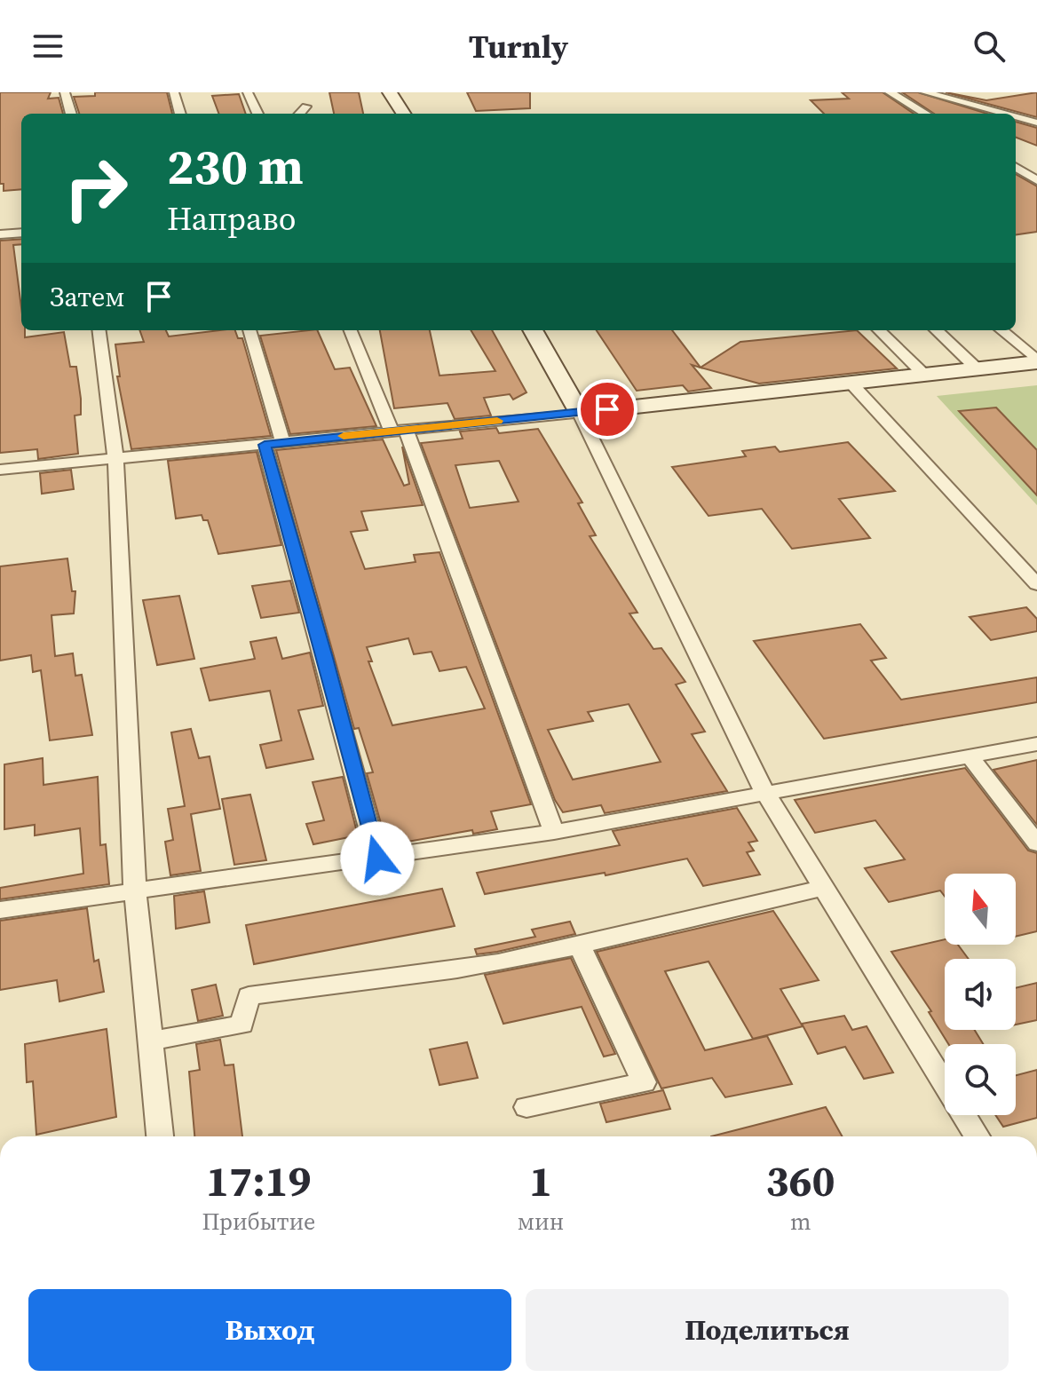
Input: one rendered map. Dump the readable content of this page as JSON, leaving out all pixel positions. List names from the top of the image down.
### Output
{
  "north": "top",
  "page": {
    "header": "Turnly",
    "turn": ["230 m", "Направо"],
    "then": "Затем",
    "eta": [
      "17:19",
      "Прибытие",
      "1",
      "мин",
      "360",
      "m"
    ],
    "buttons": ["Выход", "Поделиться"]
  }
}
